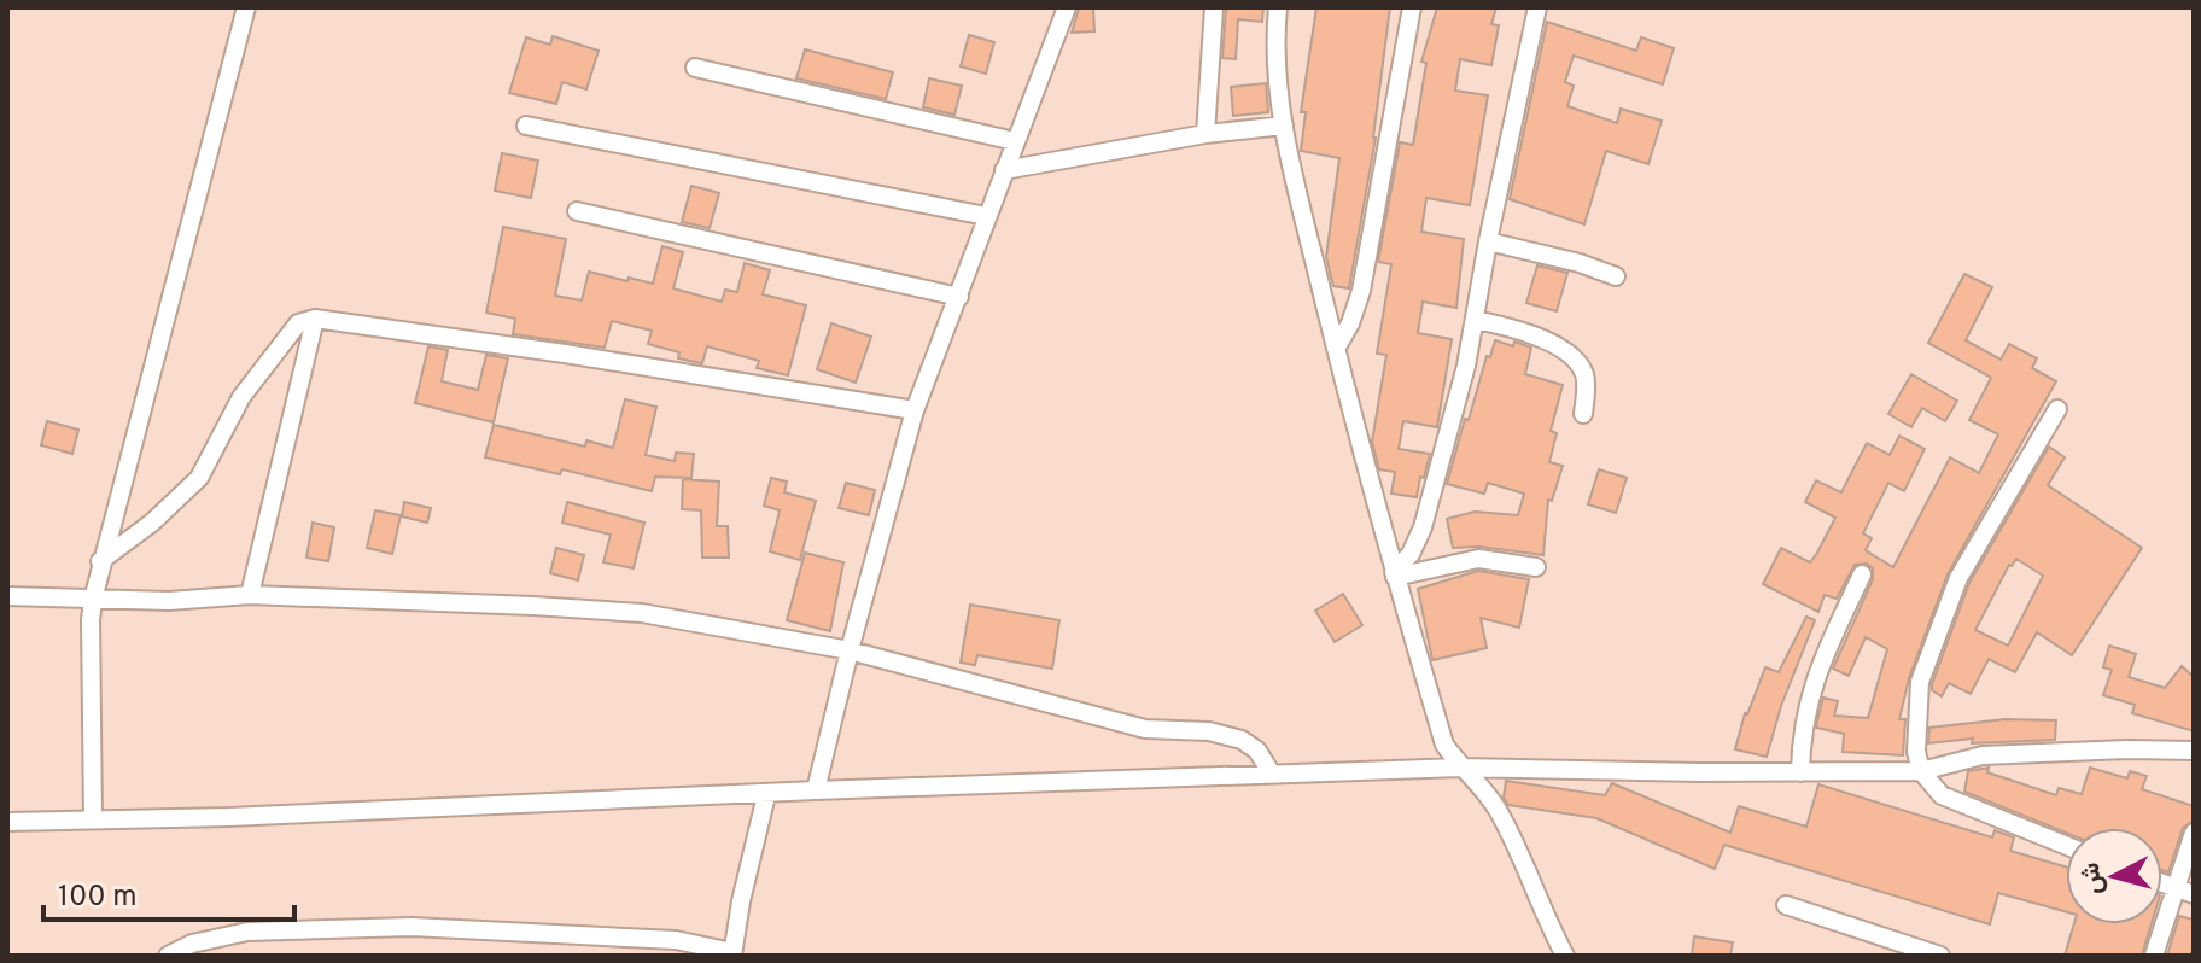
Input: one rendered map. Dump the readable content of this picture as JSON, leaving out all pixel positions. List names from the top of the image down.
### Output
{
  "scale_bar": "100 m",
  "north": "left"
}
